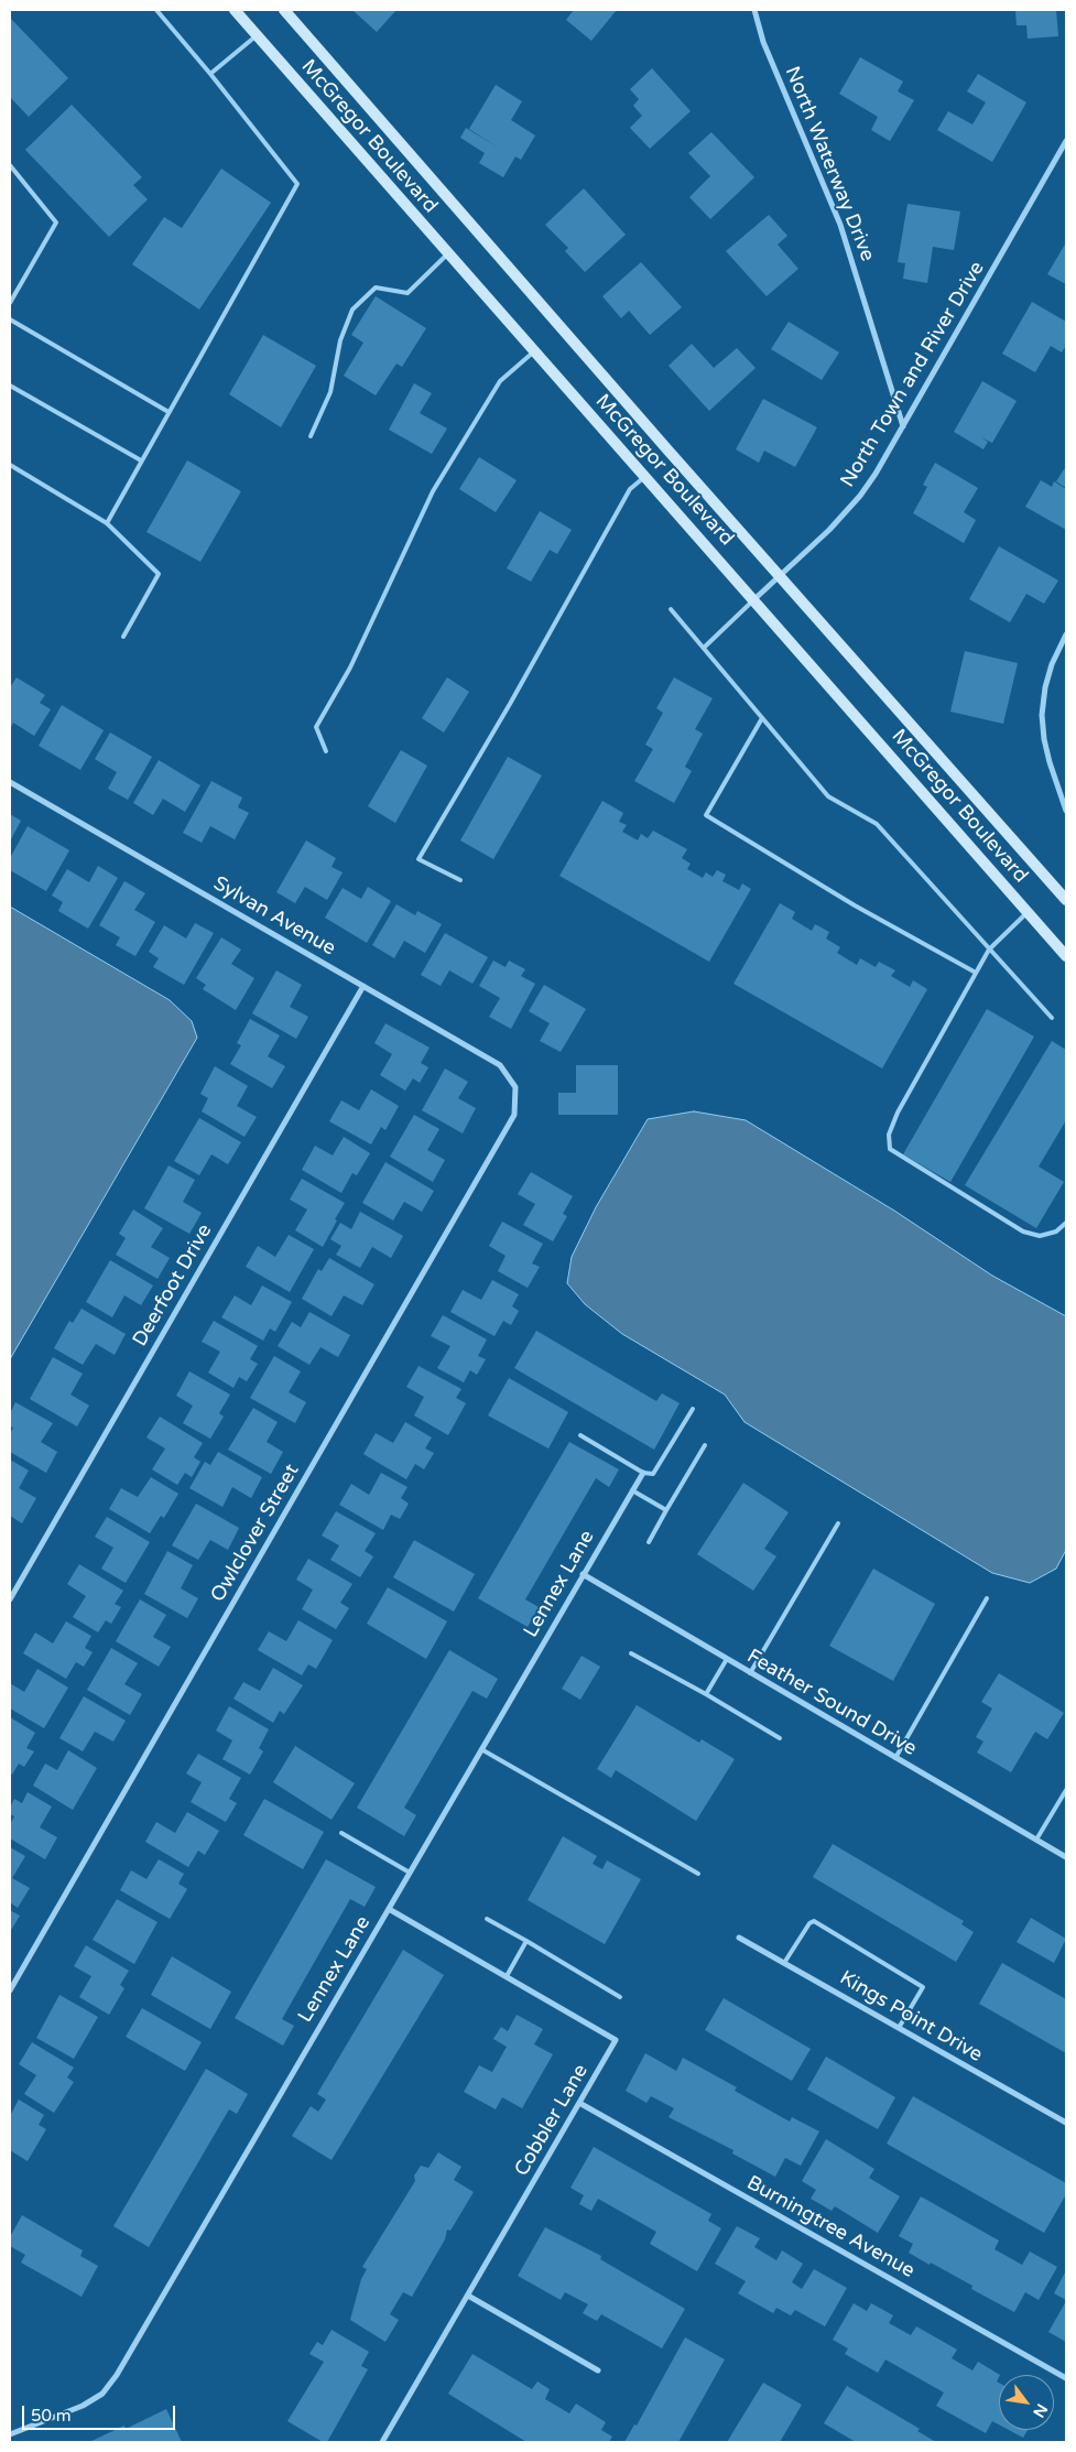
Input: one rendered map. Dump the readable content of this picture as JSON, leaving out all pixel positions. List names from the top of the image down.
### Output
{
  "streets": {
    "main road": ["McGregor Boulevard"],
    "street": [
      "North Waterway Drive",
      "North Town and River Drive",
      "Sylvan Avenue",
      "Deerfoot Drive",
      "Owlclover Street",
      "Lennex Lane",
      "Feather Sound Drive",
      "Kings Point Drive",
      "Cobbler Lane",
      "Burningtree Avenue"
    ]
  },
  "crossings": [
    ["McGregor Boulevard", "North Town and River Drive"],
    ["North Waterway Drive", "North Town and River Drive"],
    ["Sylvan Avenue", "Deerfoot Drive"],
    ["Sylvan Avenue", "Owlclover Street"],
    ["Lennex Lane", "Feather Sound Drive"],
    ["Lennex Lane", "Cobbler Lane"],
    ["Cobbler Lane", "Burningtree Avenue"]
  ],
  "scale_bar": "50 m",
  "north": "bottom right"
}
